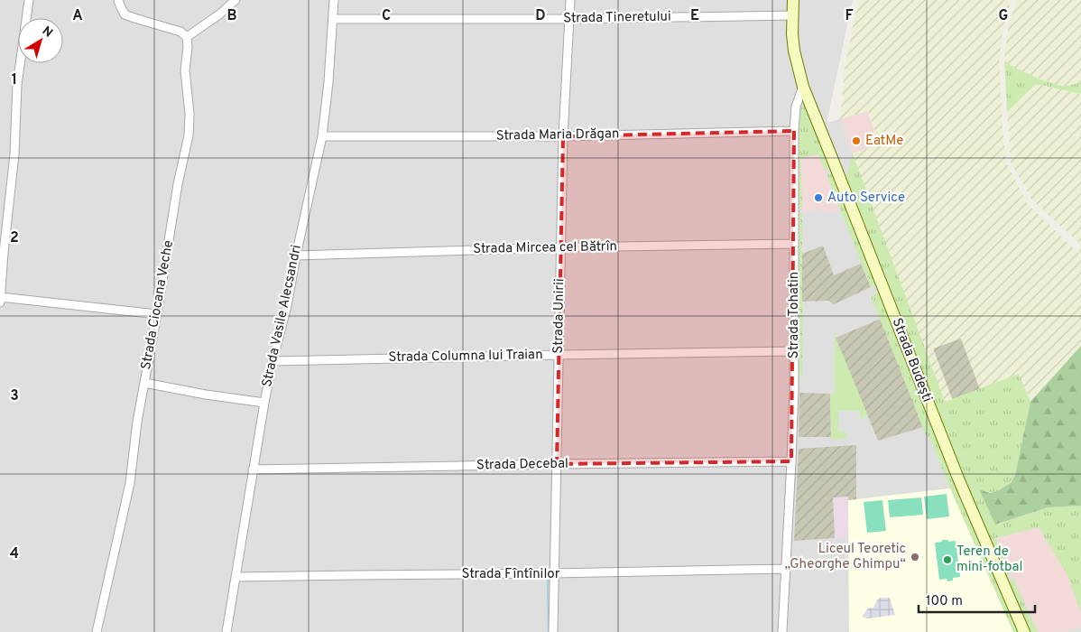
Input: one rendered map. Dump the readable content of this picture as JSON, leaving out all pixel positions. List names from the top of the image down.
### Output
{
  "streets": {
    "street": [
      "Strada Tineretului",
      "Strada Maria Drăgan",
      "Strada Mircea cel Bătrîn",
      "Strada Ciocana Veche",
      "Strada Tohatin",
      "Strada Vasile Alecsandri",
      "Strada Unirii",
      "Strada Columna lui Traian",
      "Strada Budești",
      "Strada Decebal",
      "Strada Fîntînilor"
    ]
  },
  "crossings": [
    ["Strada Tineretului", "Strada Vasile Alecsandri"],
    ["Strada Tineretului", "Strada Unirii"],
    ["Strada Maria Drăgan", "Strada Tohatin"],
    ["Strada Maria Drăgan", "Strada Vasile Alecsandri"],
    ["Strada Maria Drăgan", "Strada Unirii"],
    ["Strada Mircea cel Bătrîn", "Strada Tohatin"],
    ["Strada Mircea cel Bătrîn", "Strada Vasile Alecsandri"],
    ["Strada Mircea cel Bătrîn", "Strada Unirii"],
    ["Strada Tohatin", "Strada Columna lui Traian"],
    ["Strada Tohatin", "Strada Budești"],
    ["Strada Tohatin", "Strada Decebal"],
    ["Strada Tohatin", "Strada Fîntînilor"],
    ["Strada Vasile Alecsandri", "Strada Columna lui Traian"],
    ["Strada Vasile Alecsandri", "Strada Decebal"],
    ["Strada Vasile Alecsandri", "Strada Fîntînilor"],
    ["Strada Unirii", "Strada Columna lui Traian"],
    ["Strada Unirii", "Strada Decebal"],
    ["Strada Unirii", "Strada Fîntînilor"]
  ],
  "places": [
    "EatMe",
    "Auto Service",
    "Liceul Teoretic „Gheorghe Ghimpu“",
    "Teren de mini-fotbal"
  ],
  "scale_bar": "100 m",
  "north": "top right",
  "grid": {
    "columns": [
      "A",
      "B",
      "C",
      "D",
      "E",
      "F",
      "G"
    ],
    "rows": [
      "1",
      "2",
      "3",
      "4"
    ]
  }
}
